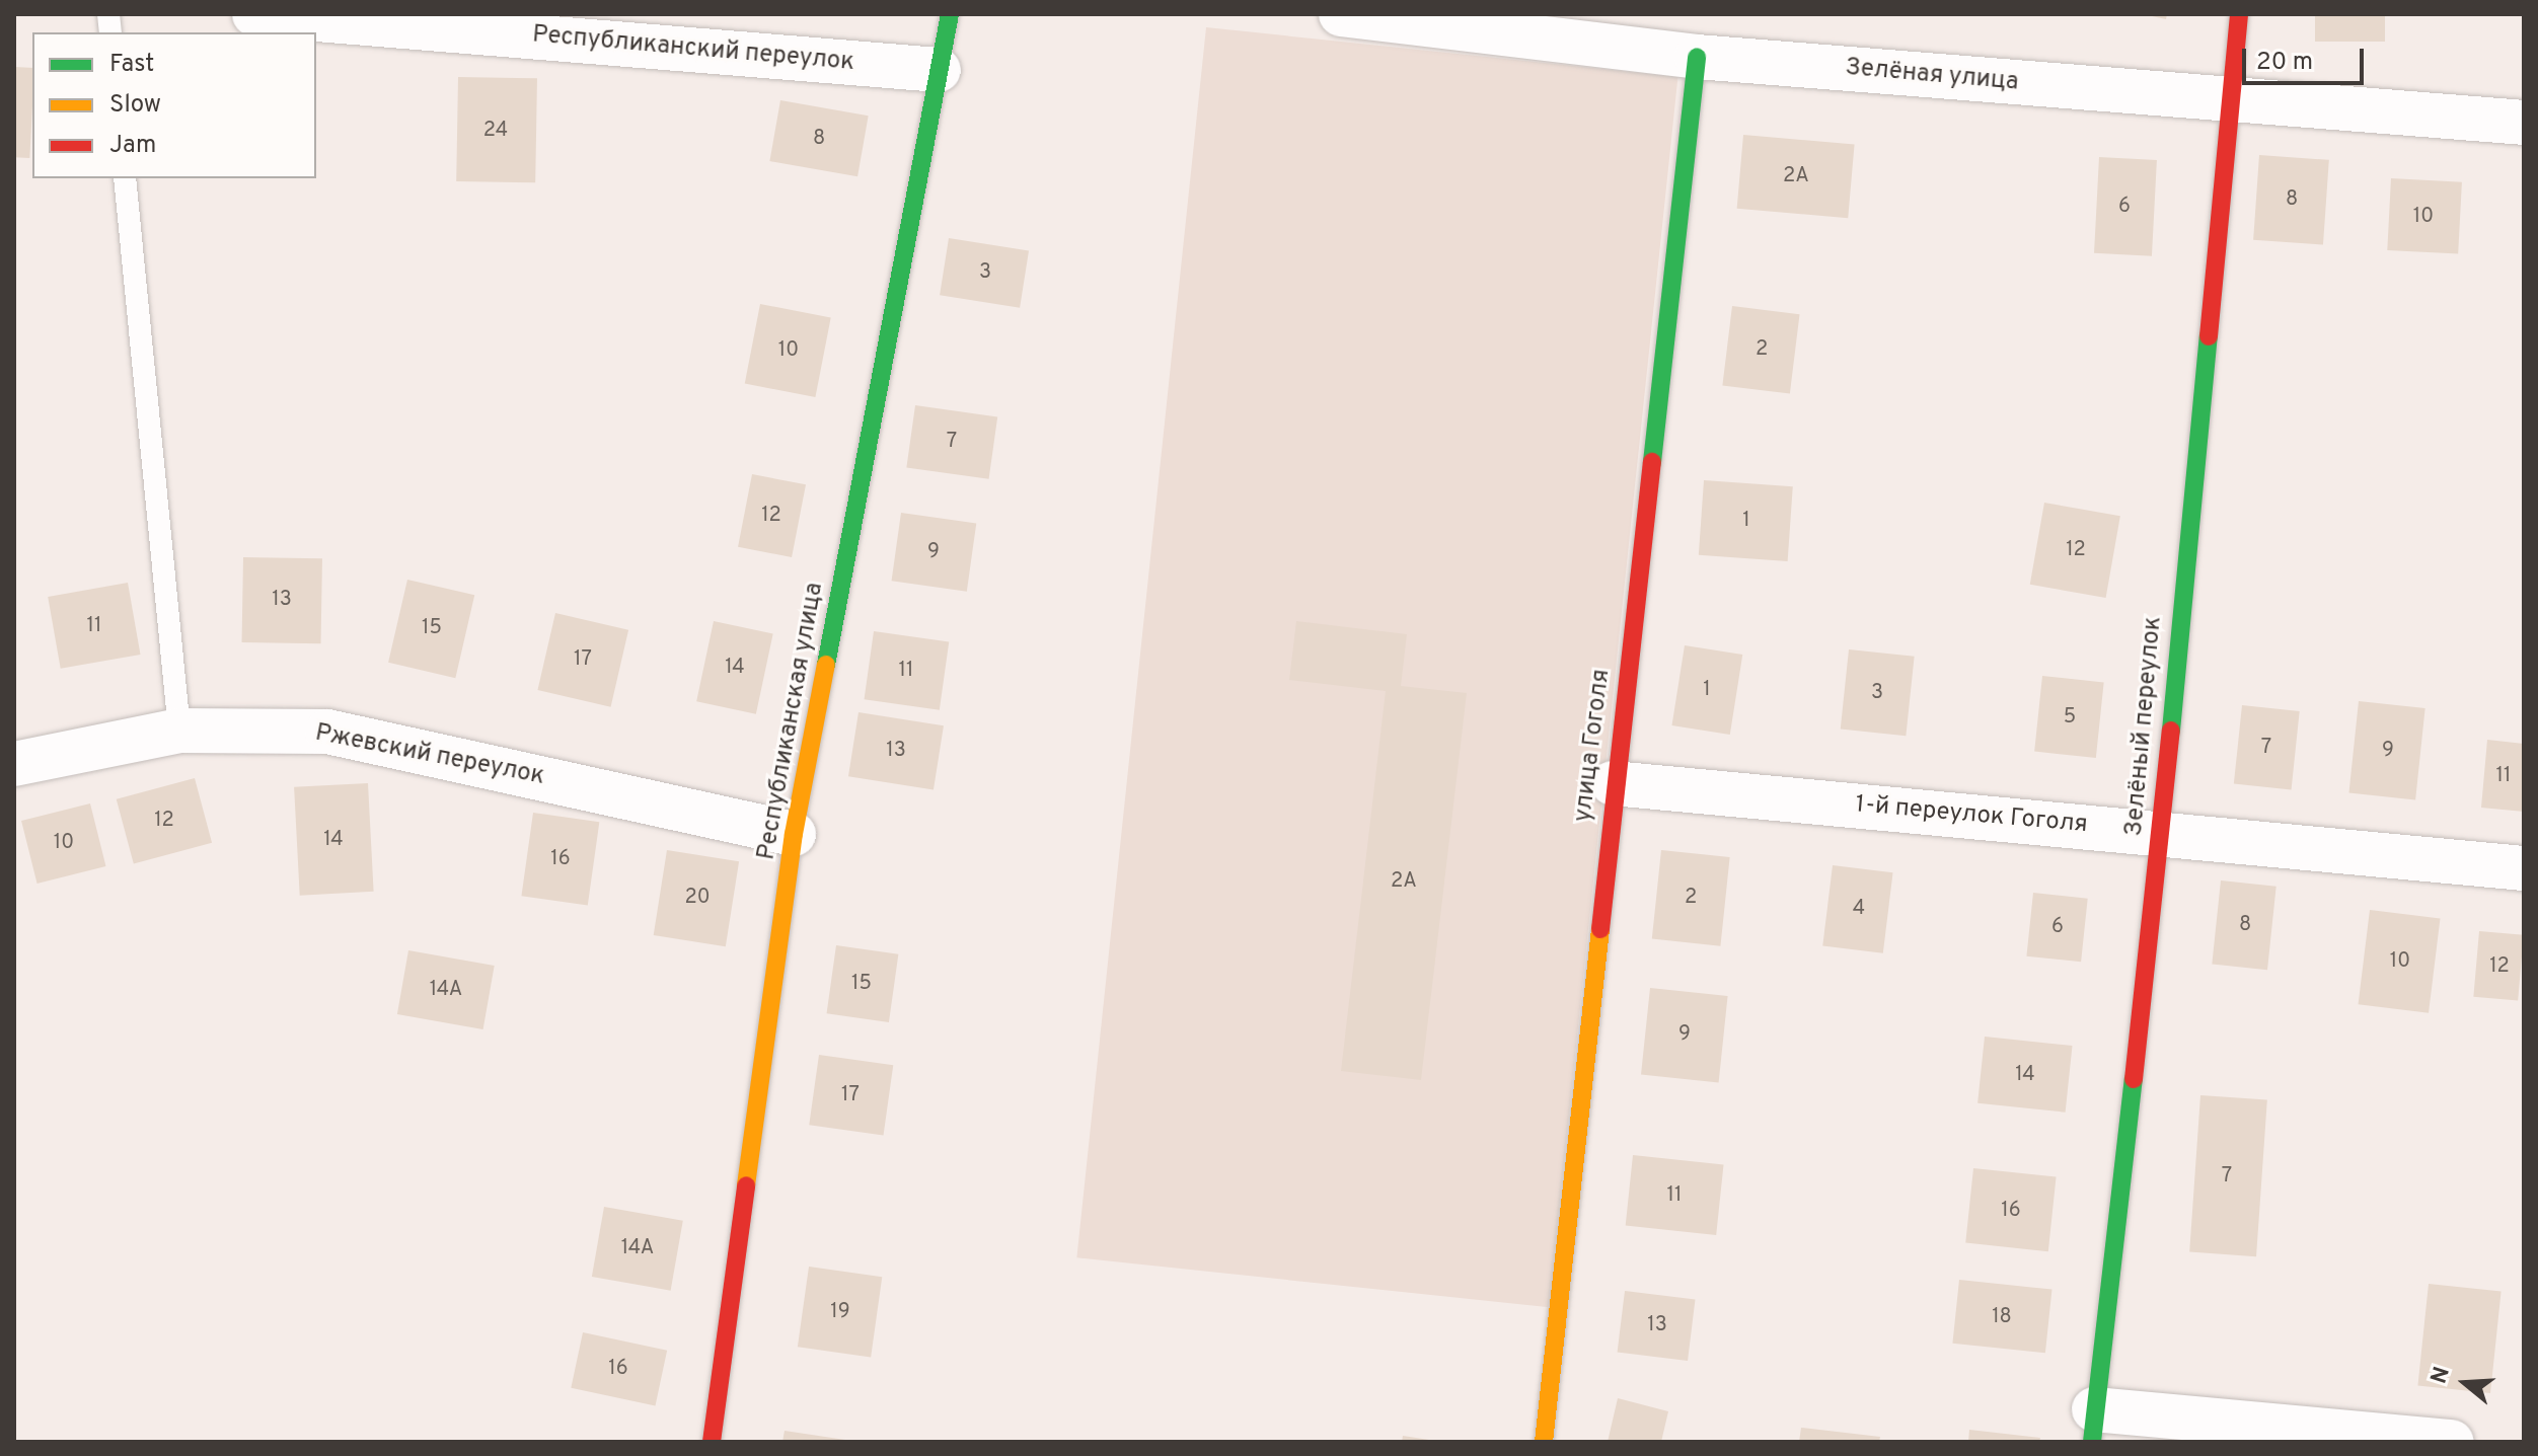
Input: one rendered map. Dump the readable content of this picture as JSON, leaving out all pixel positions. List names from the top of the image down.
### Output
{
  "streets": {
    "street": [
      "Республиканский переулок",
      "Зелёная улица",
      "Республиканская улица",
      "Зелёный переулок",
      "улица Гоголя",
      "Ржевский переулок",
      "1-й переулок Гоголя"
    ]
  },
  "crossings": [
    ["Республиканский переулок", "Республиканская улица"],
    ["Зелёная улица", "Зелёный переулок"],
    ["Зелёная улица", "улица Гоголя"],
    ["Республиканская улица", "Ржевский переулок"],
    ["Зелёный переулок", "1-й переулок Гоголя"],
    ["улица Гоголя", "1-й переулок Гоголя"]
  ],
  "house_numbers": [
    "24",
    "8",
    "2А",
    "8",
    "6",
    "10",
    "3",
    "2",
    "10",
    "7",
    "12",
    "1",
    "12",
    "9",
    "13",
    "11",
    "15",
    "17",
    "14",
    "11",
    "1",
    "3",
    "5",
    "7",
    "13",
    "9",
    "11",
    "12",
    "14",
    "10",
    "16",
    "2А",
    "20",
    "2",
    "4",
    "8",
    "6",
    "10",
    "12",
    "15",
    "14А",
    "9",
    "14",
    "17",
    "7",
    "11",
    "16",
    "14А",
    "19",
    "18",
    "13",
    "16"
  ],
  "legend": ["Fast", "Slow", "Jam"],
  "scale_bar": "20 m",
  "north": "left"
}
